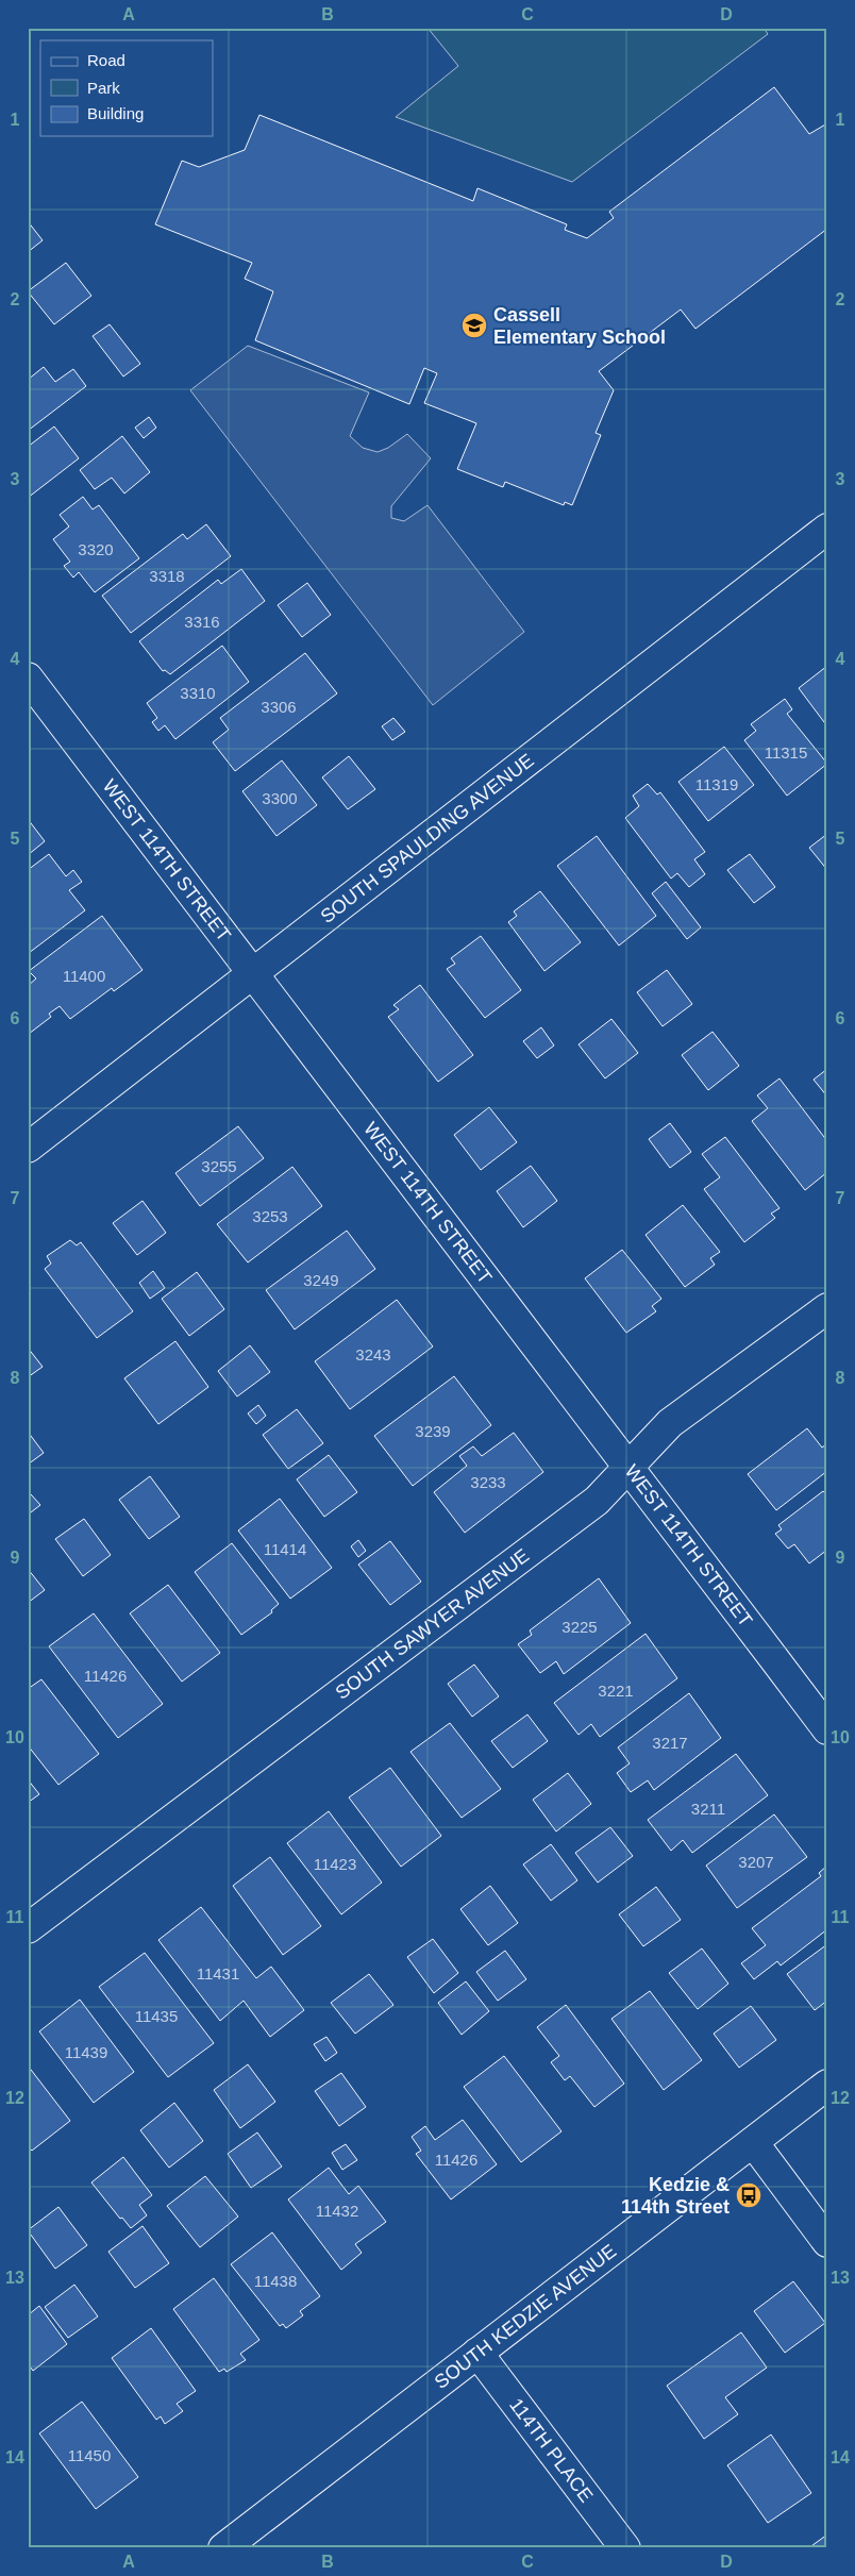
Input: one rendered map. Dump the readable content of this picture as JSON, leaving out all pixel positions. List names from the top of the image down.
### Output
{
  "streets": {
    "street": [
      "SOUTH SPAULDING AVENUE",
      "WEST 114TH STREET",
      "SOUTH SAWYER AVENUE",
      "SOUTH KEDZIE AVENUE",
      "114TH PLACE"
    ]
  },
  "crossings": [
    ["SOUTH SPAULDING AVENUE", "WEST 114TH STREET"],
    ["WEST 114TH STREET", "SOUTH SAWYER AVENUE"],
    ["SOUTH KEDZIE AVENUE", "114TH PLACE"]
  ],
  "places": {
    "school or university": ["Cassell Elementary School"],
    "bus stop": ["Kedzie & 114th Street"]
  },
  "house_numbers": [
    "3320",
    "3318",
    "3316",
    "3310",
    "3306",
    "11315",
    "11319",
    "3300",
    "11400",
    "3255",
    "3253",
    "3249",
    "3243",
    "3239",
    "3233",
    "11414",
    "3225",
    "11426",
    "3221",
    "3217",
    "3211",
    "3207",
    "11423",
    "11431",
    "11435",
    "11439",
    "11426",
    "11432",
    "11438",
    "11450"
  ],
  "legend": ["Road", "Park", "Building"],
  "grid": {
    "columns": [
      "A",
      "B",
      "C",
      "D"
    ],
    "rows": [
      "1",
      "2",
      "3",
      "4",
      "5",
      "6",
      "7",
      "8",
      "9",
      "10",
      "11",
      "12",
      "13",
      "14"
    ]
  }
}
